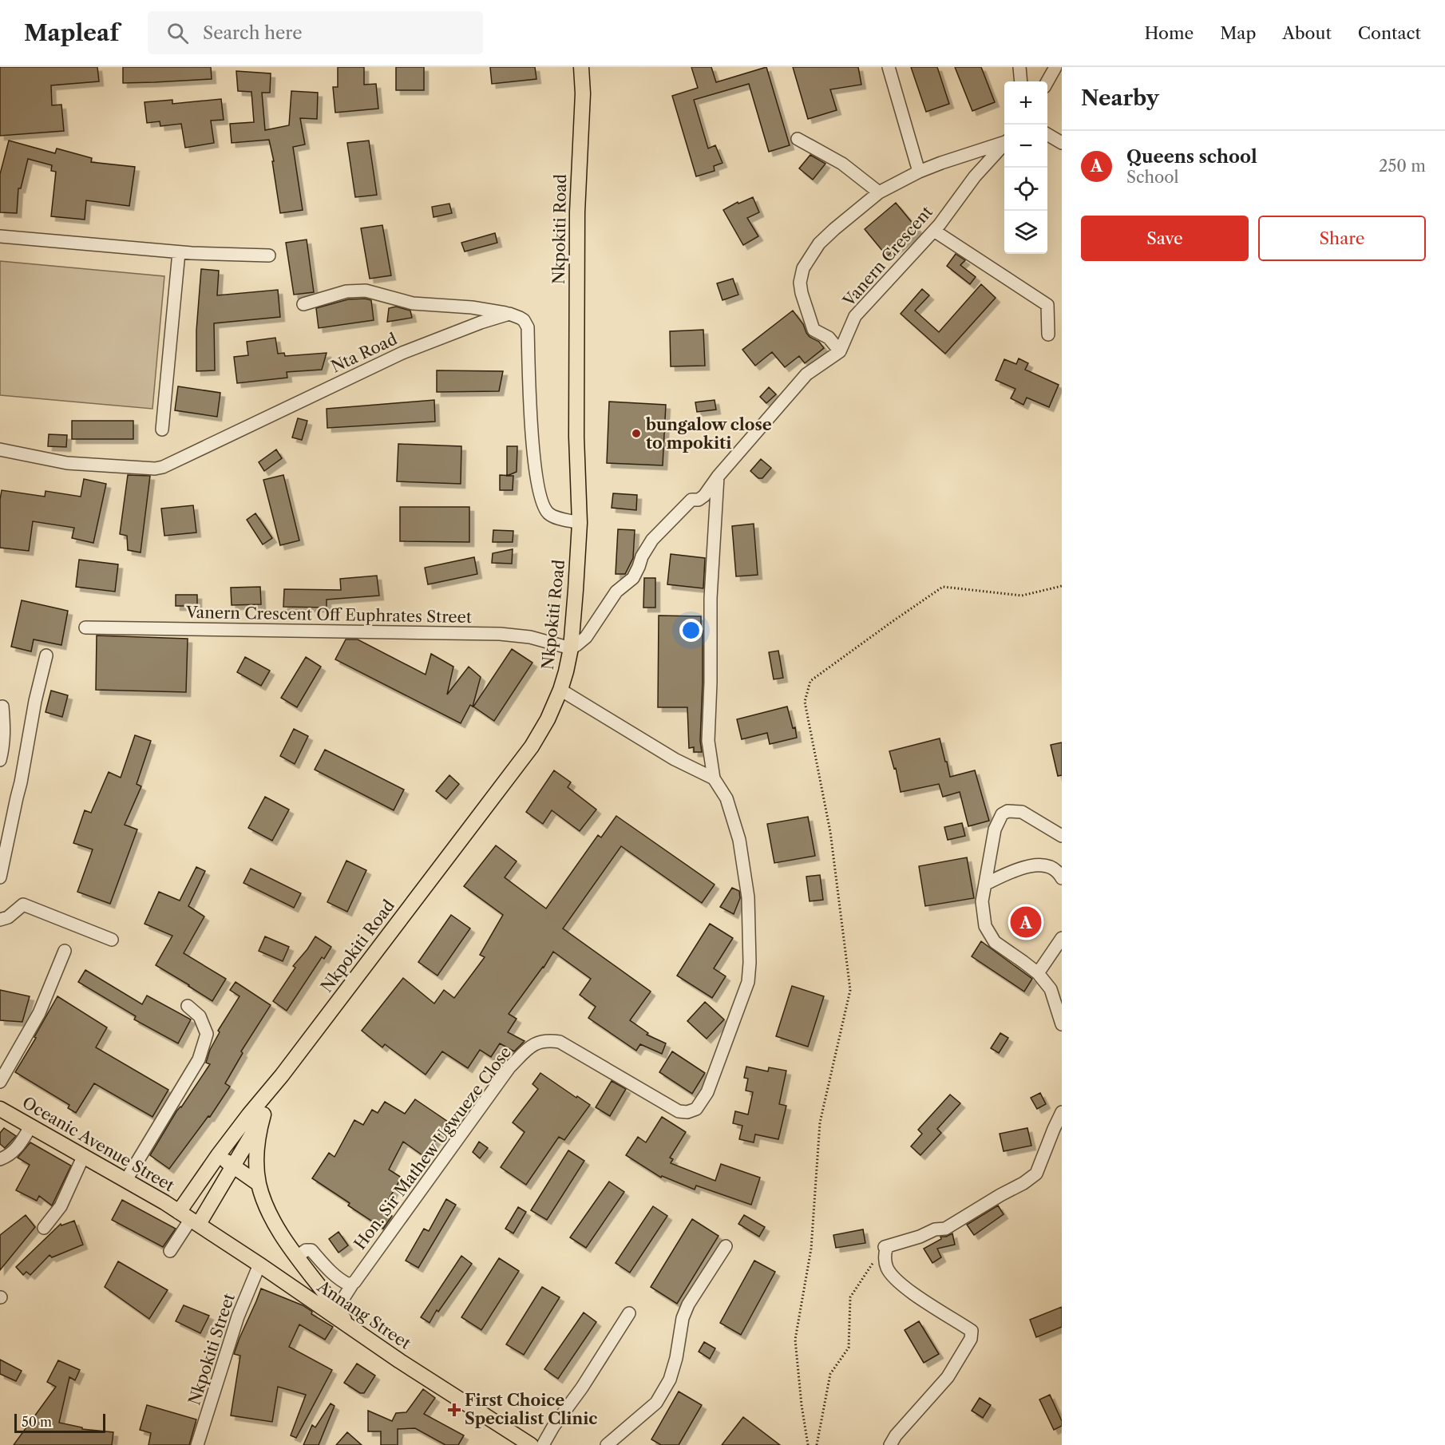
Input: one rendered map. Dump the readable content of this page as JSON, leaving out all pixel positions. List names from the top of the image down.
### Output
{
  "streets": {
    "main road": ["Nkpokiti Road", "Oceanic Avenue Street", "Annang Street"],
    "street": [
      "Vanern Crescent",
      "Nta Road",
      "Vanern Crescent Off Euphrates Street",
      "Hon. Sir Mathew Ugwueze Close",
      "Nkpokiti Street"
    ]
  },
  "crossings": [
    ["Nkpokiti Road", "Vanern Crescent Off Euphrates Street"],
    ["Oceanic Avenue Street", "Annang Street"],
    ["Annang Street", "Nkpokiti Street"]
  ],
  "places": {
    "other": ["bungalow close to mpokiti"],
    "health": ["First Choice Specialist Clinic"]
  },
  "scale_bar": "50 m",
  "page": {
    "header": "Mapleaf",
    "search": "Search here",
    "nav": [
      "Home",
      "Map",
      "About",
      "Contact"
    ],
    "heading": "Nearby",
    "map_buttons": ["+", "−"],
    "list": [
      {
        "mark": "A",
        "name": "Queens school",
        "note": "School",
        "value": "250 m"
      }
    ],
    "buttons": ["Save", "Share"],
    "pins": "A",
    "scale": "50 m"
  }
}
